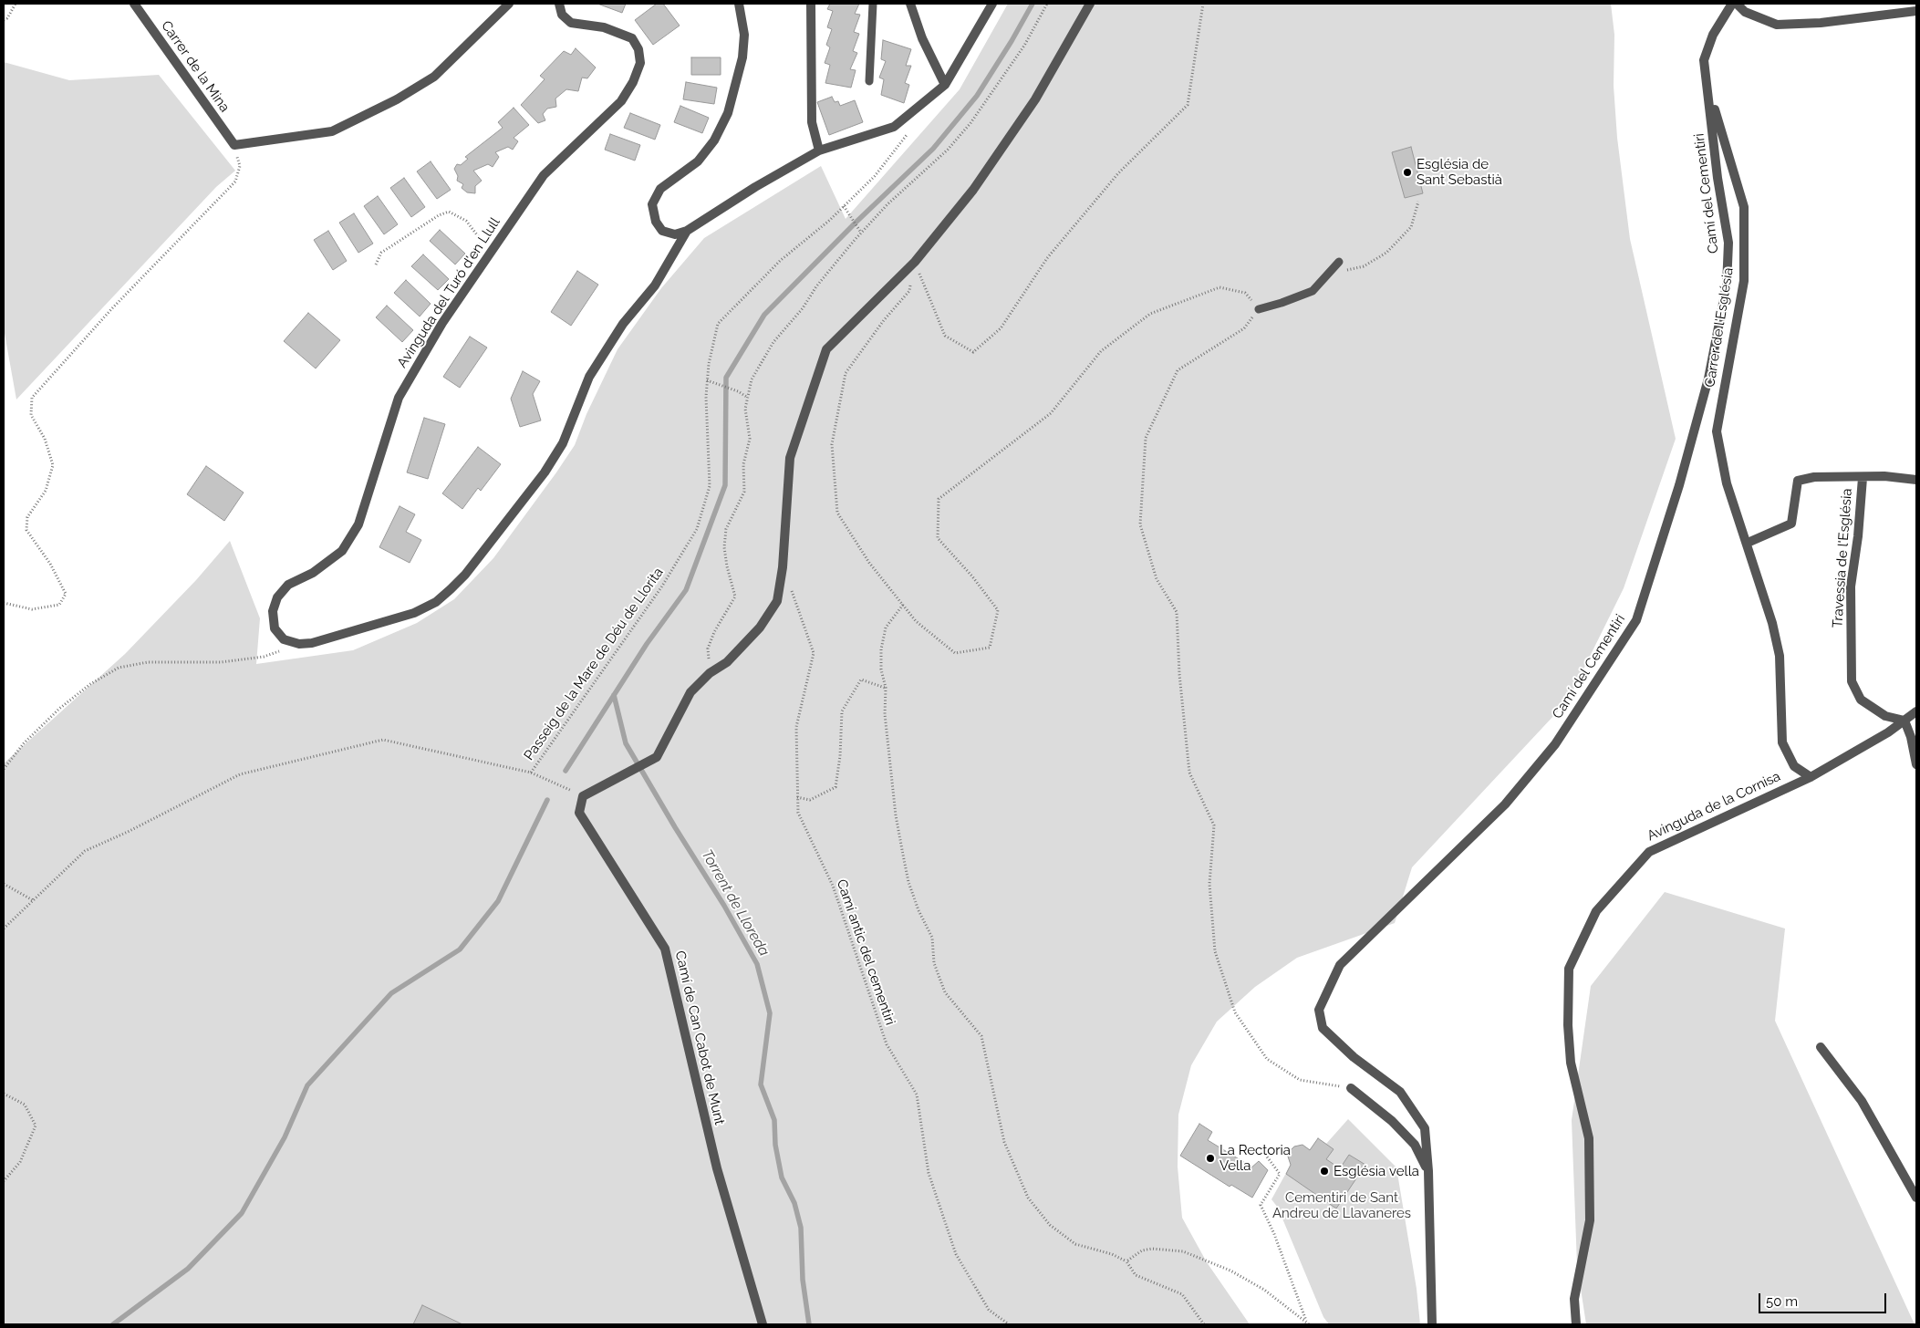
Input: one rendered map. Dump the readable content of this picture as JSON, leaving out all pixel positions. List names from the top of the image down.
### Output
{
  "streets": {
    "street": [
      "Carrer de la Mina",
      "Camí del Cementiri",
      "Avinguda del Turó d'en Llull",
      "Carrer de l'Església",
      "Travessia de l'Església",
      "Avinguda de la Cornisa",
      "Camí de Can Cabot de Munt"
    ],
    "path": ["Passeig de la Mare de Déu de Llorita", "Camí antic del cementiri"]
  },
  "crossings": [
    ["Camí del Cementiri", "Carrer de l'Església"],
    ["Carrer de l'Església", "Avinguda de la Cornisa"],
    ["Travessia de l'Església", "Avinguda de la Cornisa"]
  ],
  "water": ["Torrent de Lloreda"],
  "parks": ["Cementiri de Sant Andreu de Llavaneres"],
  "places": ["Església de Sant Sebastià", "La Rectoria Vella", "Església vella"],
  "scale_bar": "50 m"
}
